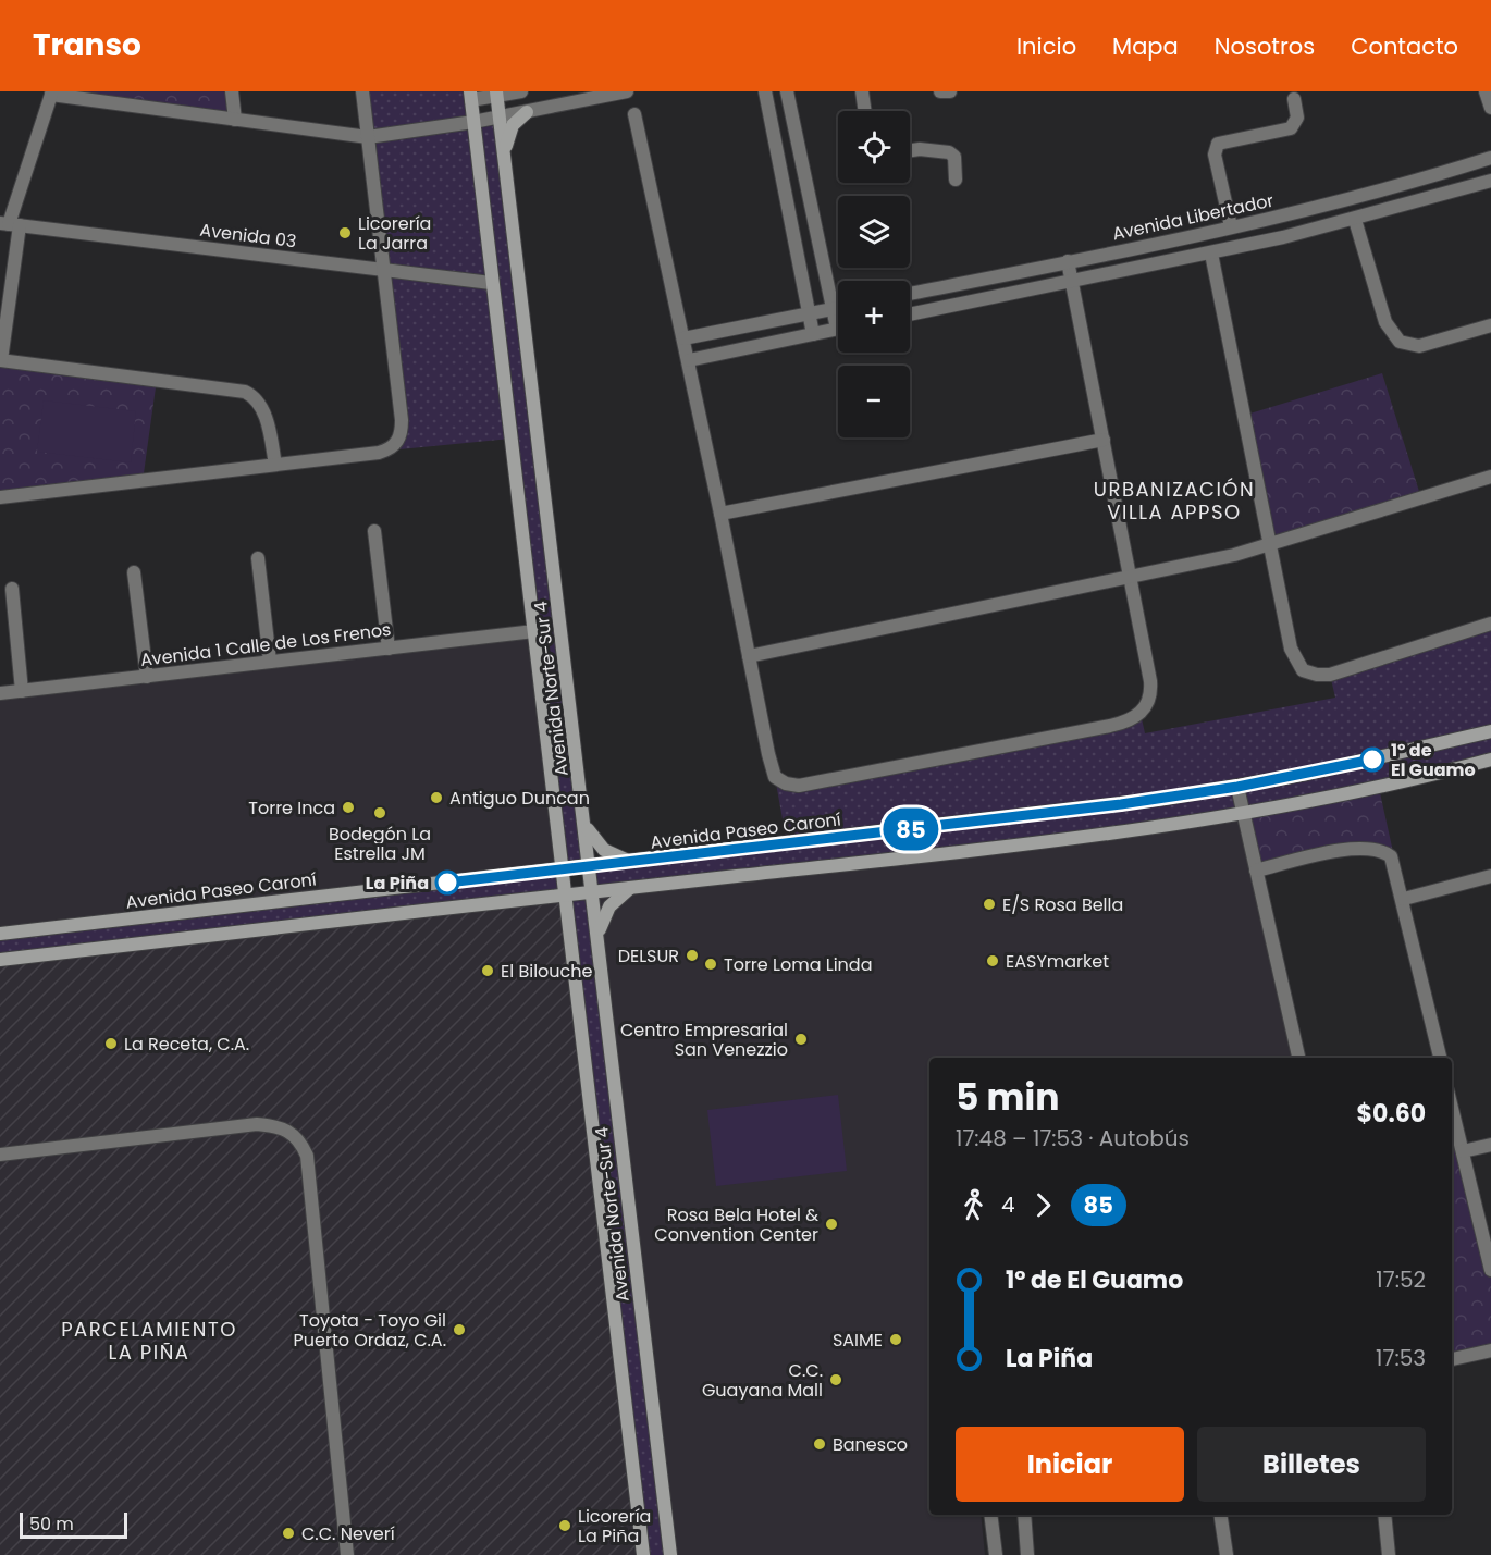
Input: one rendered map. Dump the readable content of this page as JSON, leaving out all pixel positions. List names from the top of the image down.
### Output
{
  "streets": {
    "main road": ["Avenida Norte-Sur 4", "Avenida Paseo Caroní"],
    "street": ["Avenida Libertador", "Avenida 03", "Avenida 1 Calle de Los Frenos"]
  },
  "crossings": [
    ["Avenida 03", "Avenida Norte-Sur 4"],
    ["Avenida 1 Calle de Los Frenos", "Avenida Norte-Sur 4"],
    ["Avenida Norte-Sur 4", "Avenida Paseo Caroní"]
  ],
  "districts": ["URBANIZACIÓN VILLA APPSO", "PARCELAMIENTO LA PIÑA"],
  "places": [
    "Licorería La Jarra",
    "1° de El Guamo",
    "Antiguo Duncan",
    "Torre Inca",
    "Bodegón La Estrella JM",
    "La Piña",
    "E/S Rosa Bella",
    "DELSUR",
    "EASYmarket",
    "Torre Loma Linda",
    "El Bilouche",
    "Centro Empresarial San Venezzio",
    "La Receta, C.A.",
    "Rosa Bela Hotel & Convention Center",
    "Toyota - Toyo Gil Puerto Ordaz, C.A.",
    "SAIME",
    "C.C. Guayana Mall",
    "Banesco",
    "Licorería La Piña",
    "C.C. Neverí"
  ],
  "lines": ["bus line 85"],
  "scale_bar": "50 m",
  "page": {
    "header": "Transo",
    "nav": [
      "Inicio",
      "Mapa",
      "Nosotros",
      "Contacto"
    ],
    "on_map": "85",
    "map_buttons": ["+", "−"],
    "heading": ["5 min", "17:48 – 17:53 · Autobús", "$0.60"],
    "legs": ["4", "85"],
    "list": [
      {
        "name": "1° de El Guamo",
        "value": "17:52"
      },
      {
        "name": "La Piña",
        "value": "17:53"
      }
    ],
    "buttons": ["Iniciar", "Billetes"],
    "scale": "50 m"
  }
}
